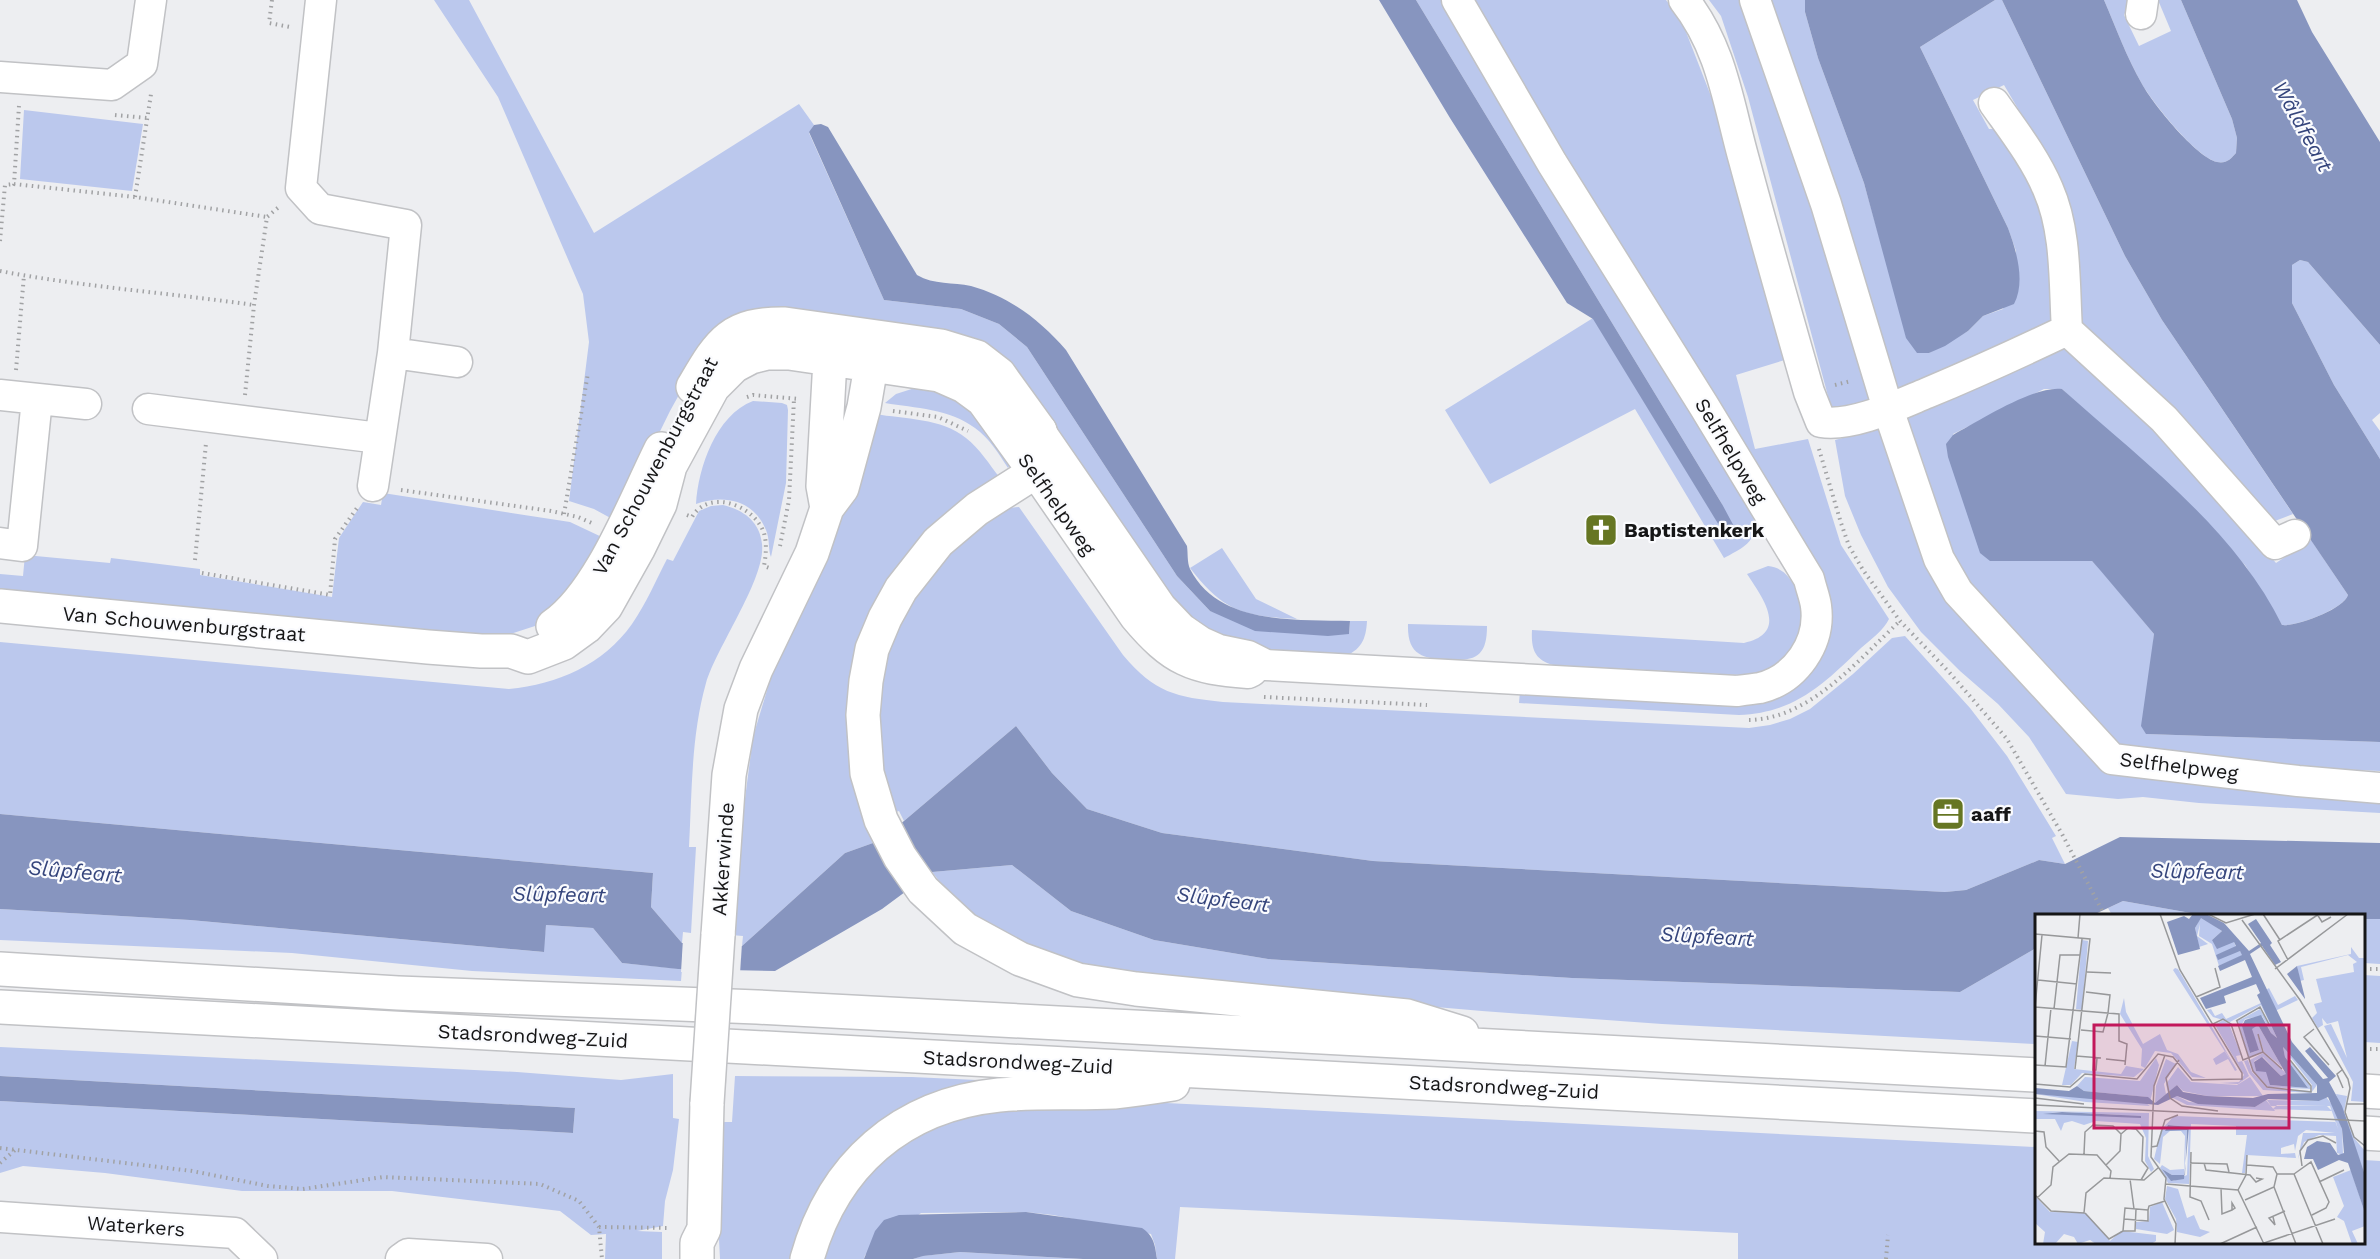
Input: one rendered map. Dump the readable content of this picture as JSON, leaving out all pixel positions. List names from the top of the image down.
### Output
{
  "streets": {
    "main road": [
      "Selfhelpweg",
      "Van Schouwenburgstraat",
      "Akkerwinde",
      "Stadsrondweg-Zuid"
    ],
    "street": ["Waterkers"]
  },
  "crossings": [
    ["Selfhelpweg", "Van Schouwenburgstraat"],
    ["Selfhelpweg", "Akkerwinde"],
    ["Van Schouwenburgstraat", "Akkerwinde"]
  ],
  "water": ["Wâldfeart", "Slûpfeart"],
  "places": {
    "church": ["Baptistenkerk"],
    "office": ["aaff"]
  }
}
